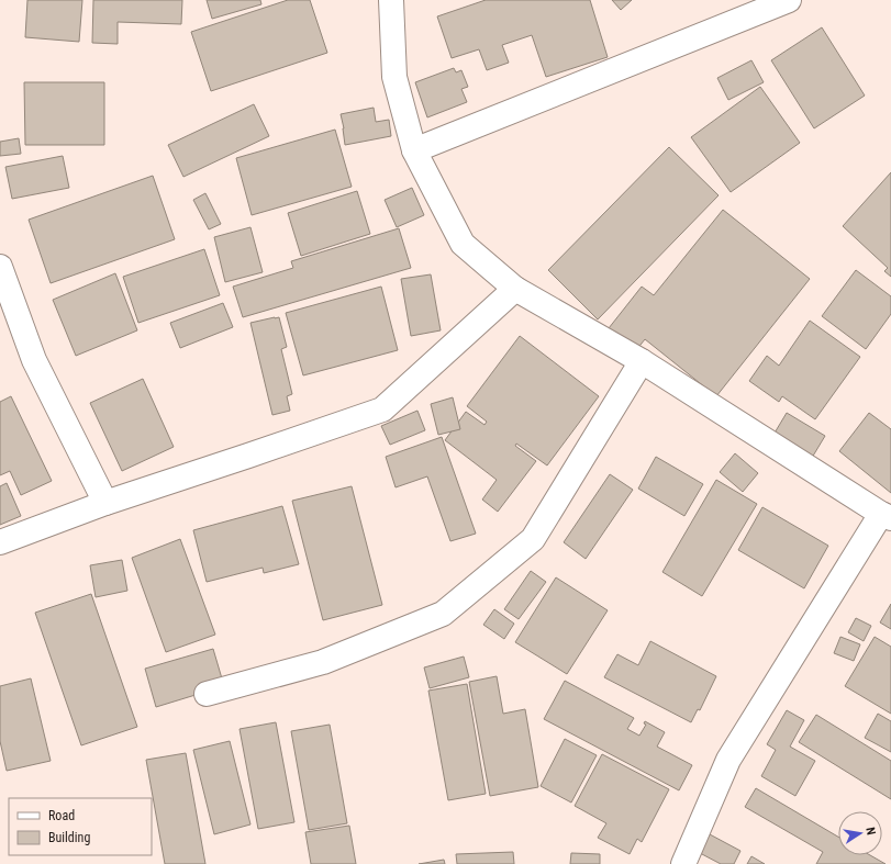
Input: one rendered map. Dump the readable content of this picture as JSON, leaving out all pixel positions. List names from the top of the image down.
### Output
{
  "legend": ["Road", "Building"],
  "north": "right"
}
